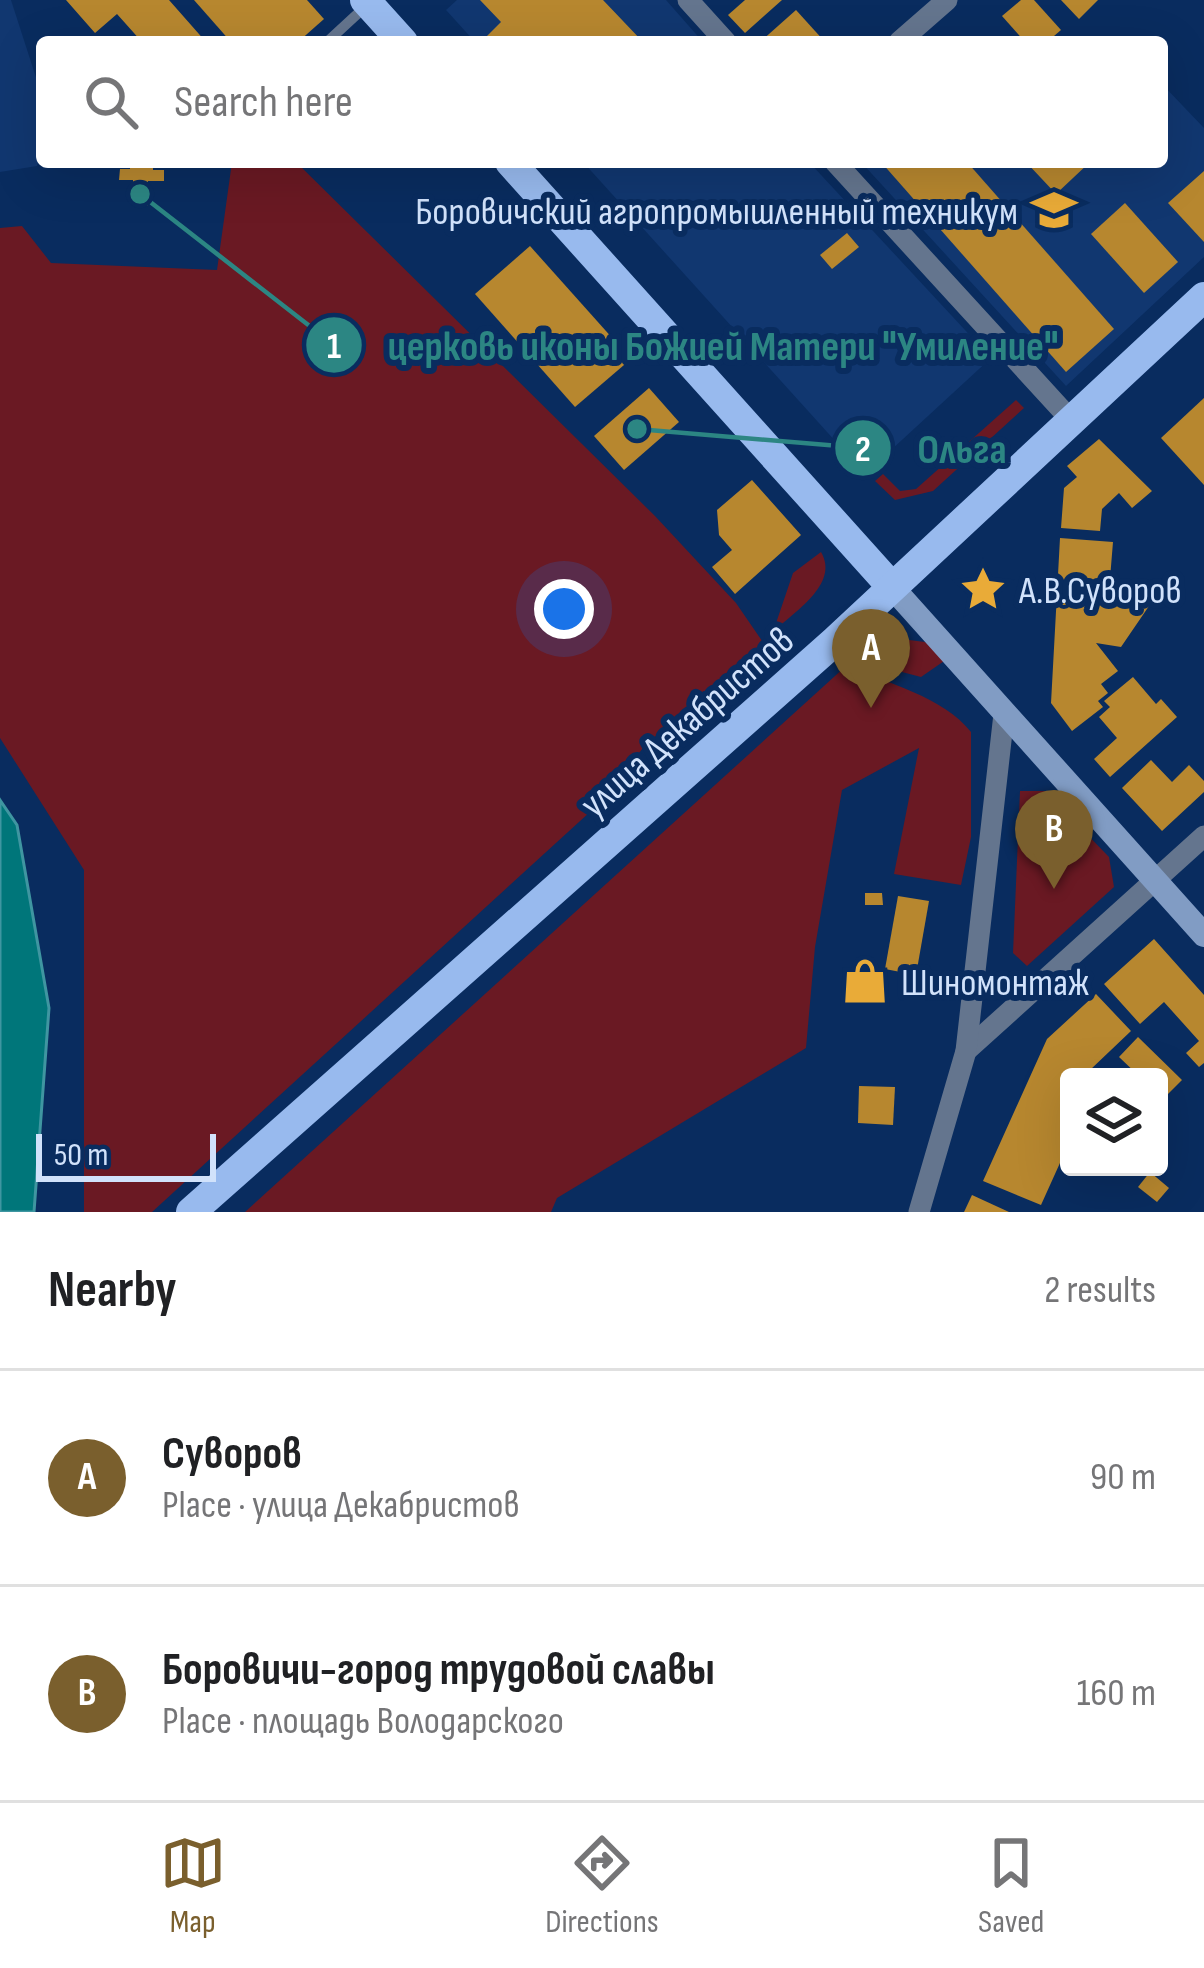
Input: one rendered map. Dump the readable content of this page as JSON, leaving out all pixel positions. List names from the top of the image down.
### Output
{
  "streets": {
    "main road": ["улица Декабристов"]
  },
  "places": {
    "other": ["церковь иконы Божией Матери \"Умиление\"", "Ольга"],
    "school or university": ["Боровичский агропромышленный техникум"],
    "place": ["А.В.Суворов"],
    "shop": ["Шиномонтаж"]
  },
  "scale_bar": "50 m",
  "page": {
    "search": "Search here",
    "pins": ["A", "B"],
    "scale": "50 m",
    "heading": ["Nearby", "2 results"],
    "list": [
      {
        "mark": "A",
        "name": "Суворов",
        "note": "Place · улица Декабристов",
        "value": "90 m"
      },
      {
        "mark": "B",
        "name": "Боровичи-город трудовой славы",
        "note": "Place · площадь Володарского",
        "value": "160 m"
      }
    ],
    "nav": ["Map", "Directions", "Saved"]
  }
}
